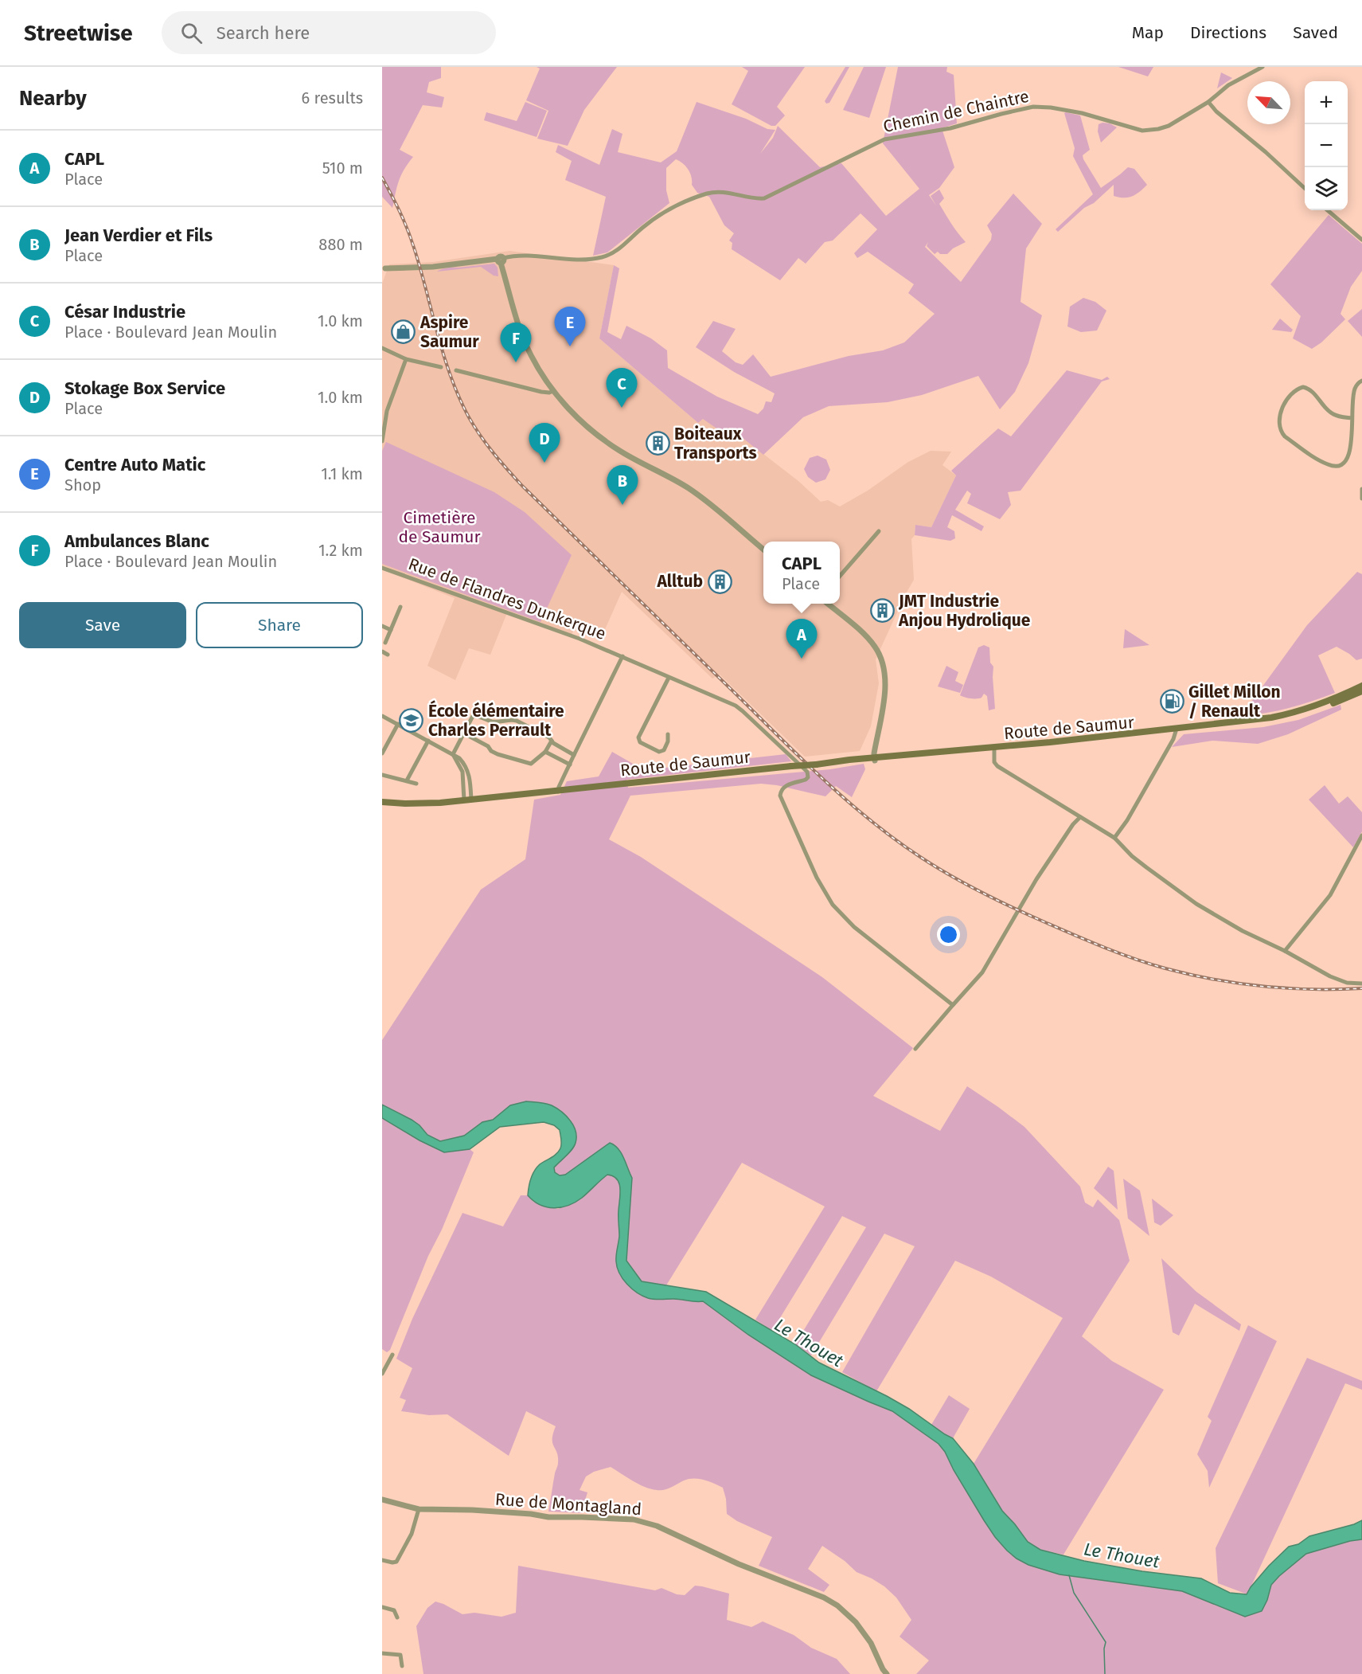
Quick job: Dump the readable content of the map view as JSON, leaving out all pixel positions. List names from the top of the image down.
{
  "streets": {
    "main road": ["Route de Saumur"],
    "street": ["Chemin de Chaintre", "Rue de Flandres Dunkerque", "Rue de Montagland"]
  },
  "water": ["Le Thouet"],
  "parks": ["Cimetière de Saumur"],
  "places": {
    "shop": ["Aspire Saumur"],
    "building": ["Boiteaux Transports", "Alltub", "JMT Industrie Anjou Hydrolique"],
    "fuel station": ["Gillet Millon / Renault"],
    "school or university": ["École élémentaire Charles Perrault"]
  },
  "north": "top left",
  "page": {
    "header": "Streetwise",
    "search": "Search here",
    "nav": ["Map", "Directions", "Saved"],
    "heading": ["Nearby", "6 results"],
    "map_buttons": ["+", "−"],
    "list": [
      {
        "mark": "A",
        "name": "CAPL",
        "note": "Place",
        "value": "510 m"
      },
      {
        "mark": "B",
        "name": "Jean Verdier et Fils",
        "note": "Place",
        "value": "880 m"
      },
      {
        "mark": "C",
        "name": "César Industrie",
        "note": "Place · Boulevard Jean Moulin",
        "value": "1.0 km"
      },
      {
        "mark": "D",
        "name": "Stokage Box Service",
        "note": "Place",
        "value": "1.0 km"
      },
      {
        "mark": "E",
        "name": "Centre Auto Matic",
        "note": "Shop",
        "value": "1.1 km"
      },
      {
        "mark": "F",
        "name": "Ambulances Blanc",
        "note": "Place · Boulevard Jean Moulin",
        "value": "1.2 km"
      }
    ],
    "pins": [
      "E",
      "F",
      "C",
      "D",
      "B",
      "A"
    ],
    "popup": ["CAPL", "Place"],
    "buttons": ["Save", "Share"]
  }
}
